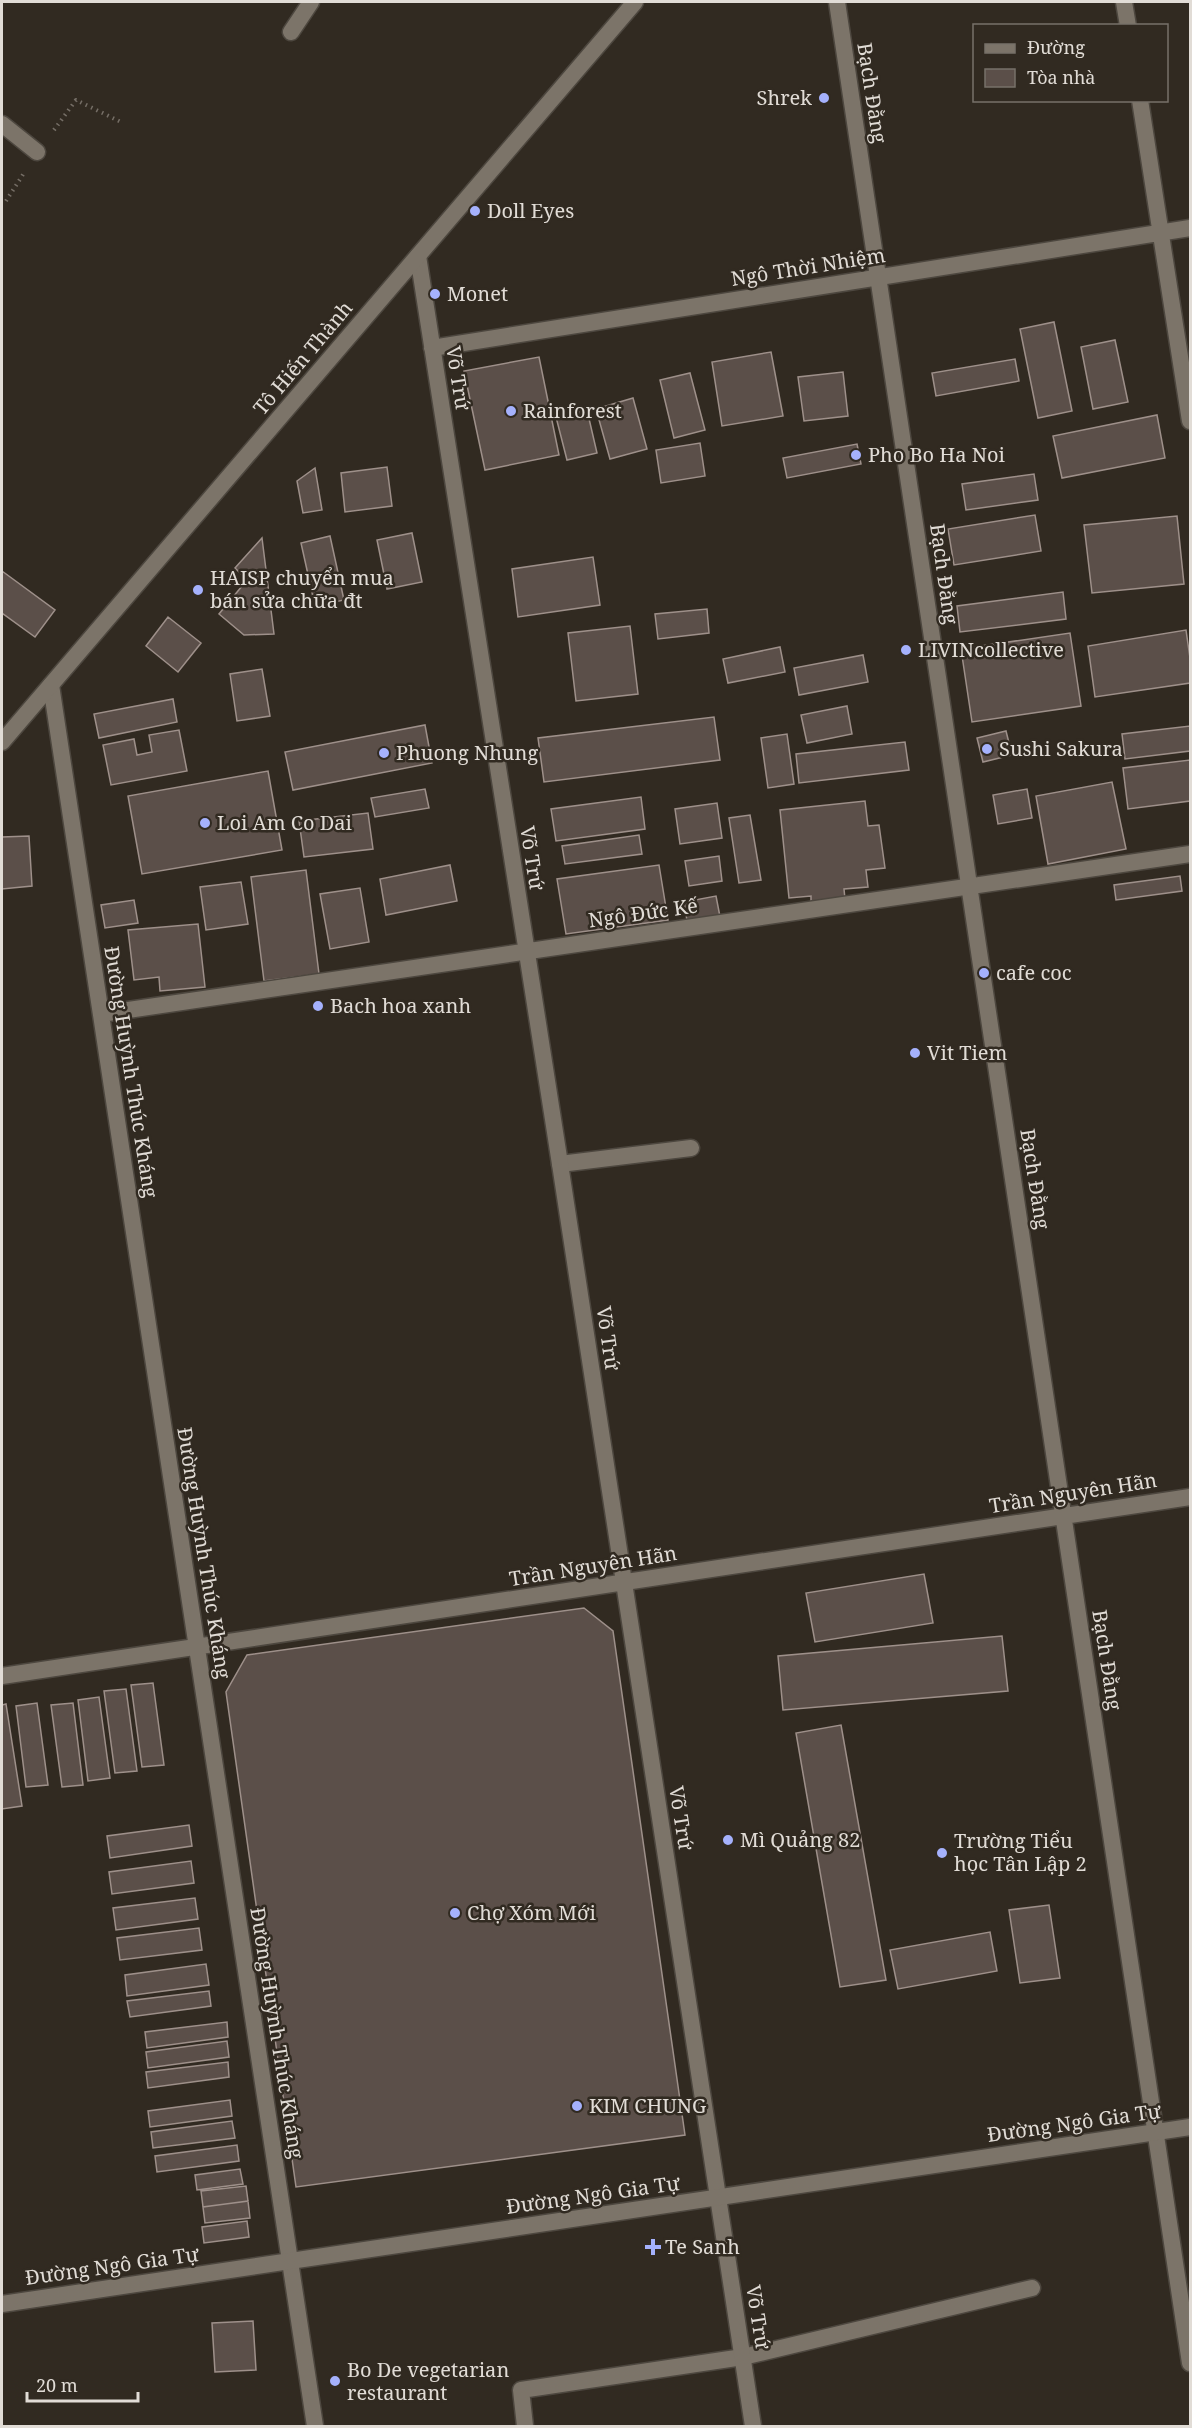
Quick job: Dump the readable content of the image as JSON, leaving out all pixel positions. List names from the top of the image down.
{
  "streets": {
    "street": [
      "Bạch Đằng",
      "Ngô Thời Nhiệm",
      "Tô Hiến Thành",
      "Võ Trứ",
      "Ngô Đức Kế",
      "Đường Huỳnh Thúc Kháng",
      "Trần Nguyên Hãn",
      "Đường Ngô Gia Tự"
    ]
  },
  "crossings": [
    ["Bạch Đằng", "Ngô Thời Nhiệm"],
    ["Bạch Đằng", "Ngô Đức Kế"],
    ["Bạch Đằng", "Trần Nguyên Hãn"],
    ["Bạch Đằng", "Đường Ngô Gia Tự"],
    ["Ngô Thời Nhiệm", "Võ Trứ"],
    ["Tô Hiến Thành", "Võ Trứ"],
    ["Tô Hiến Thành", "Đường Huỳnh Thúc Kháng"],
    ["Võ Trứ", "Ngô Đức Kế"],
    ["Võ Trứ", "Trần Nguyên Hãn"],
    ["Võ Trứ", "Đường Ngô Gia Tự"],
    ["Ngô Đức Kế", "Đường Huỳnh Thúc Kháng"],
    ["Đường Huỳnh Thúc Kháng", "Trần Nguyên Hãn"],
    ["Đường Huỳnh Thúc Kháng", "Đường Ngô Gia Tự"]
  ],
  "places": {
    "other": [
      "Shrek",
      "Doll Eyes",
      "Monet",
      "Rainforest",
      "Pho Bo Ha Noi",
      "HAISP chuyển mua bán sửa chữa đt",
      "LIVINcollective",
      "Sushi Sakura",
      "Phuong Nhung",
      "Loi Am Co Dai",
      "cafe coc",
      "Bach hoa xanh",
      "Vit Tiem",
      "Mì Quảng 82",
      "Trường Tiểu học Tân Lập 2",
      "Chợ Xóm Mới",
      "KIM CHUNG",
      "Bo De vegetarian restaurant"
    ],
    "health": ["Te Sanh"]
  },
  "legend": ["Đường", "Tòa nhà"],
  "scale_bar": "20 m"
}
